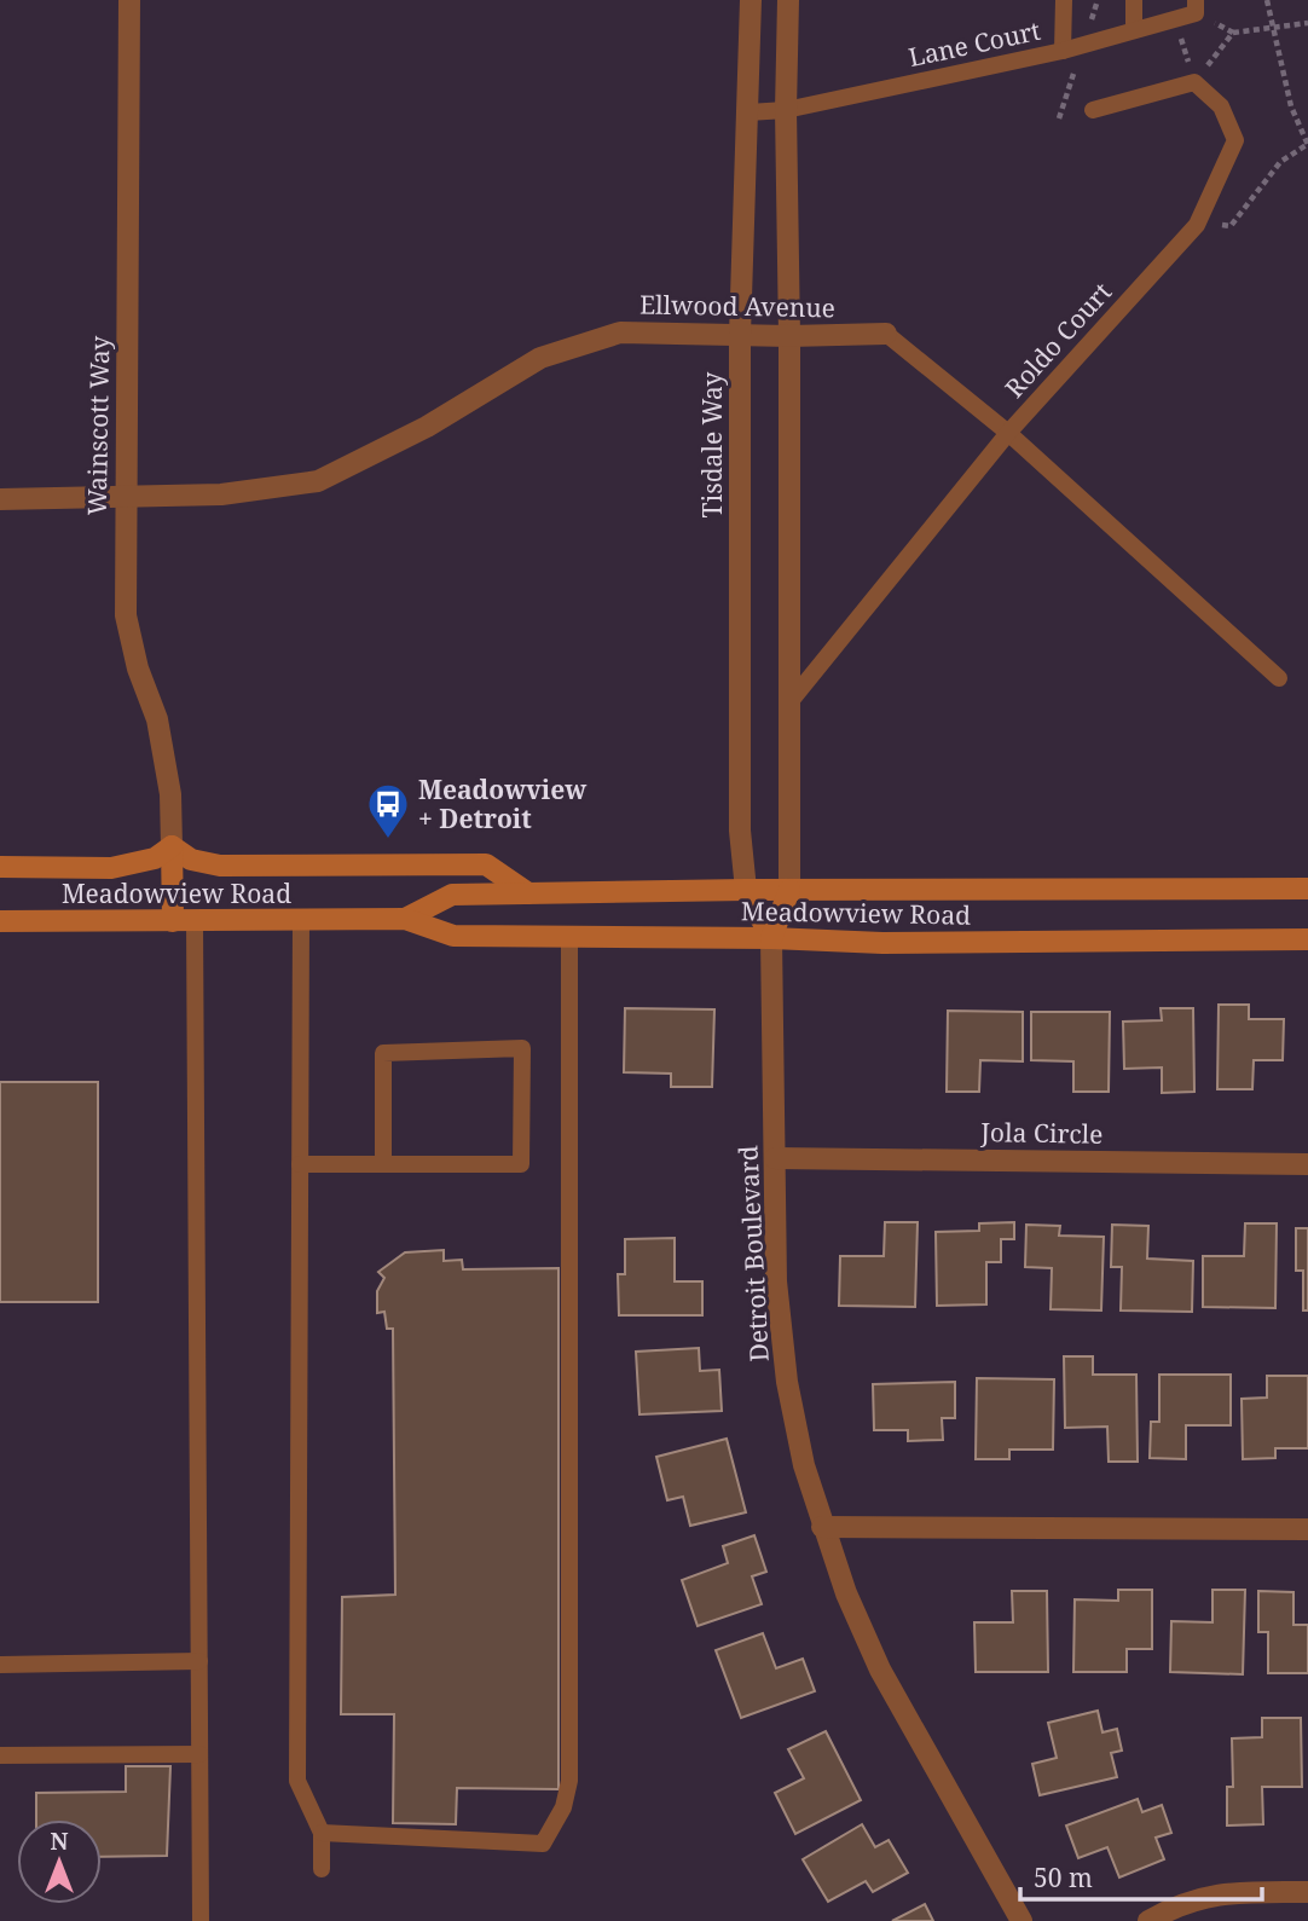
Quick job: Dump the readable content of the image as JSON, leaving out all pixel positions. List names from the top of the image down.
{
  "streets": {
    "main road": ["Meadowview Road"],
    "street": [
      "Ellwood Avenue",
      "Wainscott Way",
      "Tisdale Way",
      "Jola Circle",
      "Detroit Boulevard"
    ],
    "lane": ["Lane Court", "Roldo Court"]
  },
  "crossings": [
    ["Lane Court", "Tisdale Way"],
    ["Ellwood Avenue", "Roldo Court"],
    ["Ellwood Avenue", "Wainscott Way"],
    ["Ellwood Avenue", "Tisdale Way"],
    ["Tisdale Way", "Meadowview Road"],
    ["Meadowview Road", "Detroit Boulevard"],
    ["Jola Circle", "Detroit Boulevard"]
  ],
  "places": {
    "bus stop": ["Meadowview + Detroit"]
  },
  "scale_bar": "50 m",
  "north": "top"
}
